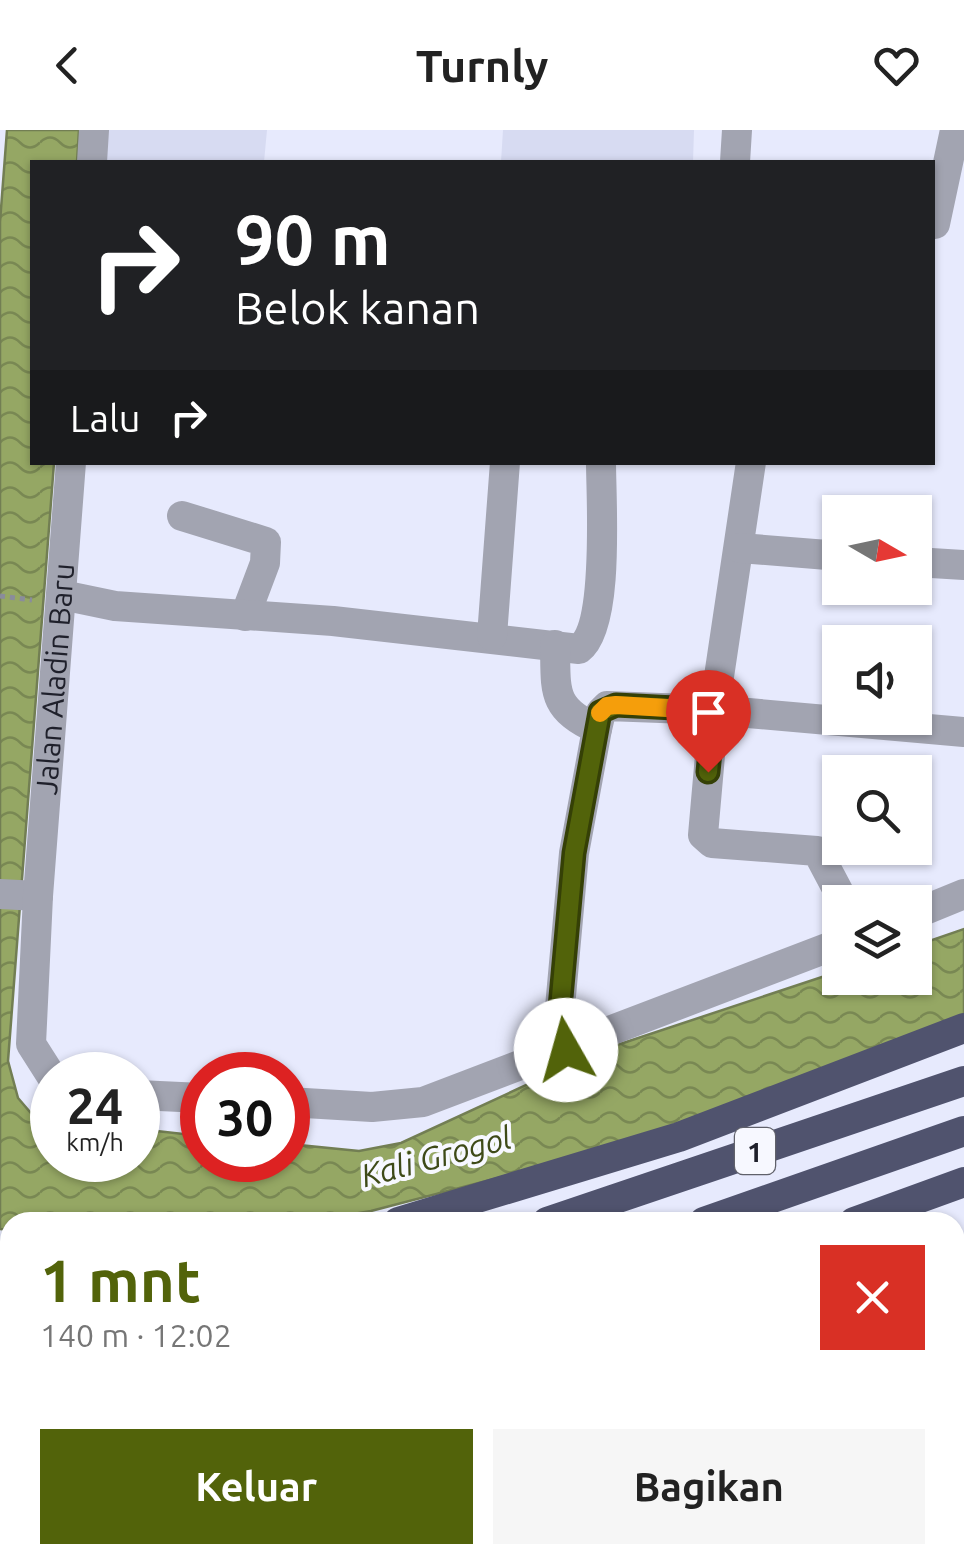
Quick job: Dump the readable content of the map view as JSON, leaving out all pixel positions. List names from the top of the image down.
{
  "streets": {
    "highway": ["1"],
    "street": ["Jalan Aladin Baru"]
  },
  "water": ["Kali Grogol"],
  "north": "right",
  "page": {
    "header": "Turnly",
    "turn": ["90 m", "Belok kanan"],
    "then": "Lalu",
    "speed": "24 km/h",
    "limit": "30",
    "heading": ["1 mnt", "140 m · 12:02"],
    "buttons": ["Keluar", "Bagikan"]
  }
}
